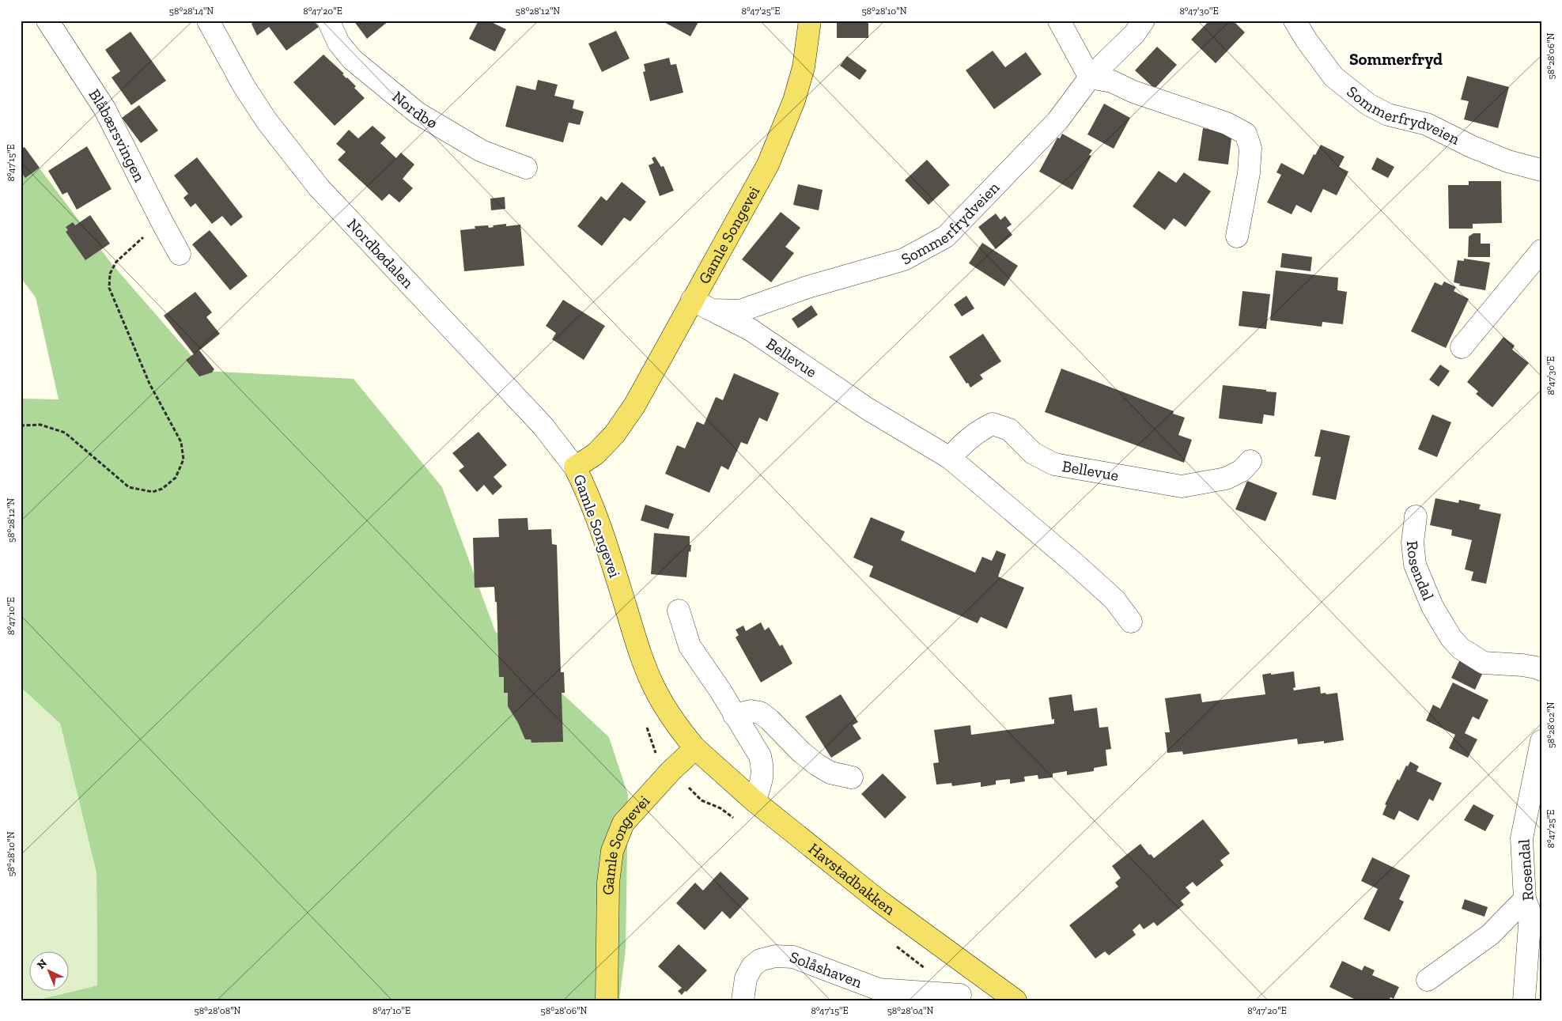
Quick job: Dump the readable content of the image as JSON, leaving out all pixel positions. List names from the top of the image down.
{
  "streets": {
    "main road": ["Gamle Songevei", "Havstadbakken"],
    "street": [
      "Nordbø",
      "Sommerfrydveien",
      "Blåbærsvingen",
      "Nordbødalen",
      "Bellevue",
      "Rosendal",
      "Solåshaven"
    ]
  },
  "crossings": [
    ["Sommerfrydveien", "Gamle Songevei"],
    ["Sommerfrydveien", "Bellevue"],
    ["Gamle Songevei", "Nordbødalen"],
    ["Gamle Songevei", "Havstadbakken"]
  ],
  "districts": ["Sommerfryd"],
  "north": "top left",
  "coordinates": [
    "58°28'14\"N",
    "8°47'20\"E",
    "58°28'12\"N",
    "8°47'25\"E",
    "58°28'10\"N",
    "8°47'30\"E",
    "58°28'06\"N",
    "8°47'15\"E",
    "8°47'10\"E",
    "58°28'02\"N",
    "58°28'08\"N",
    "58°28'04\"N"
  ]
}
